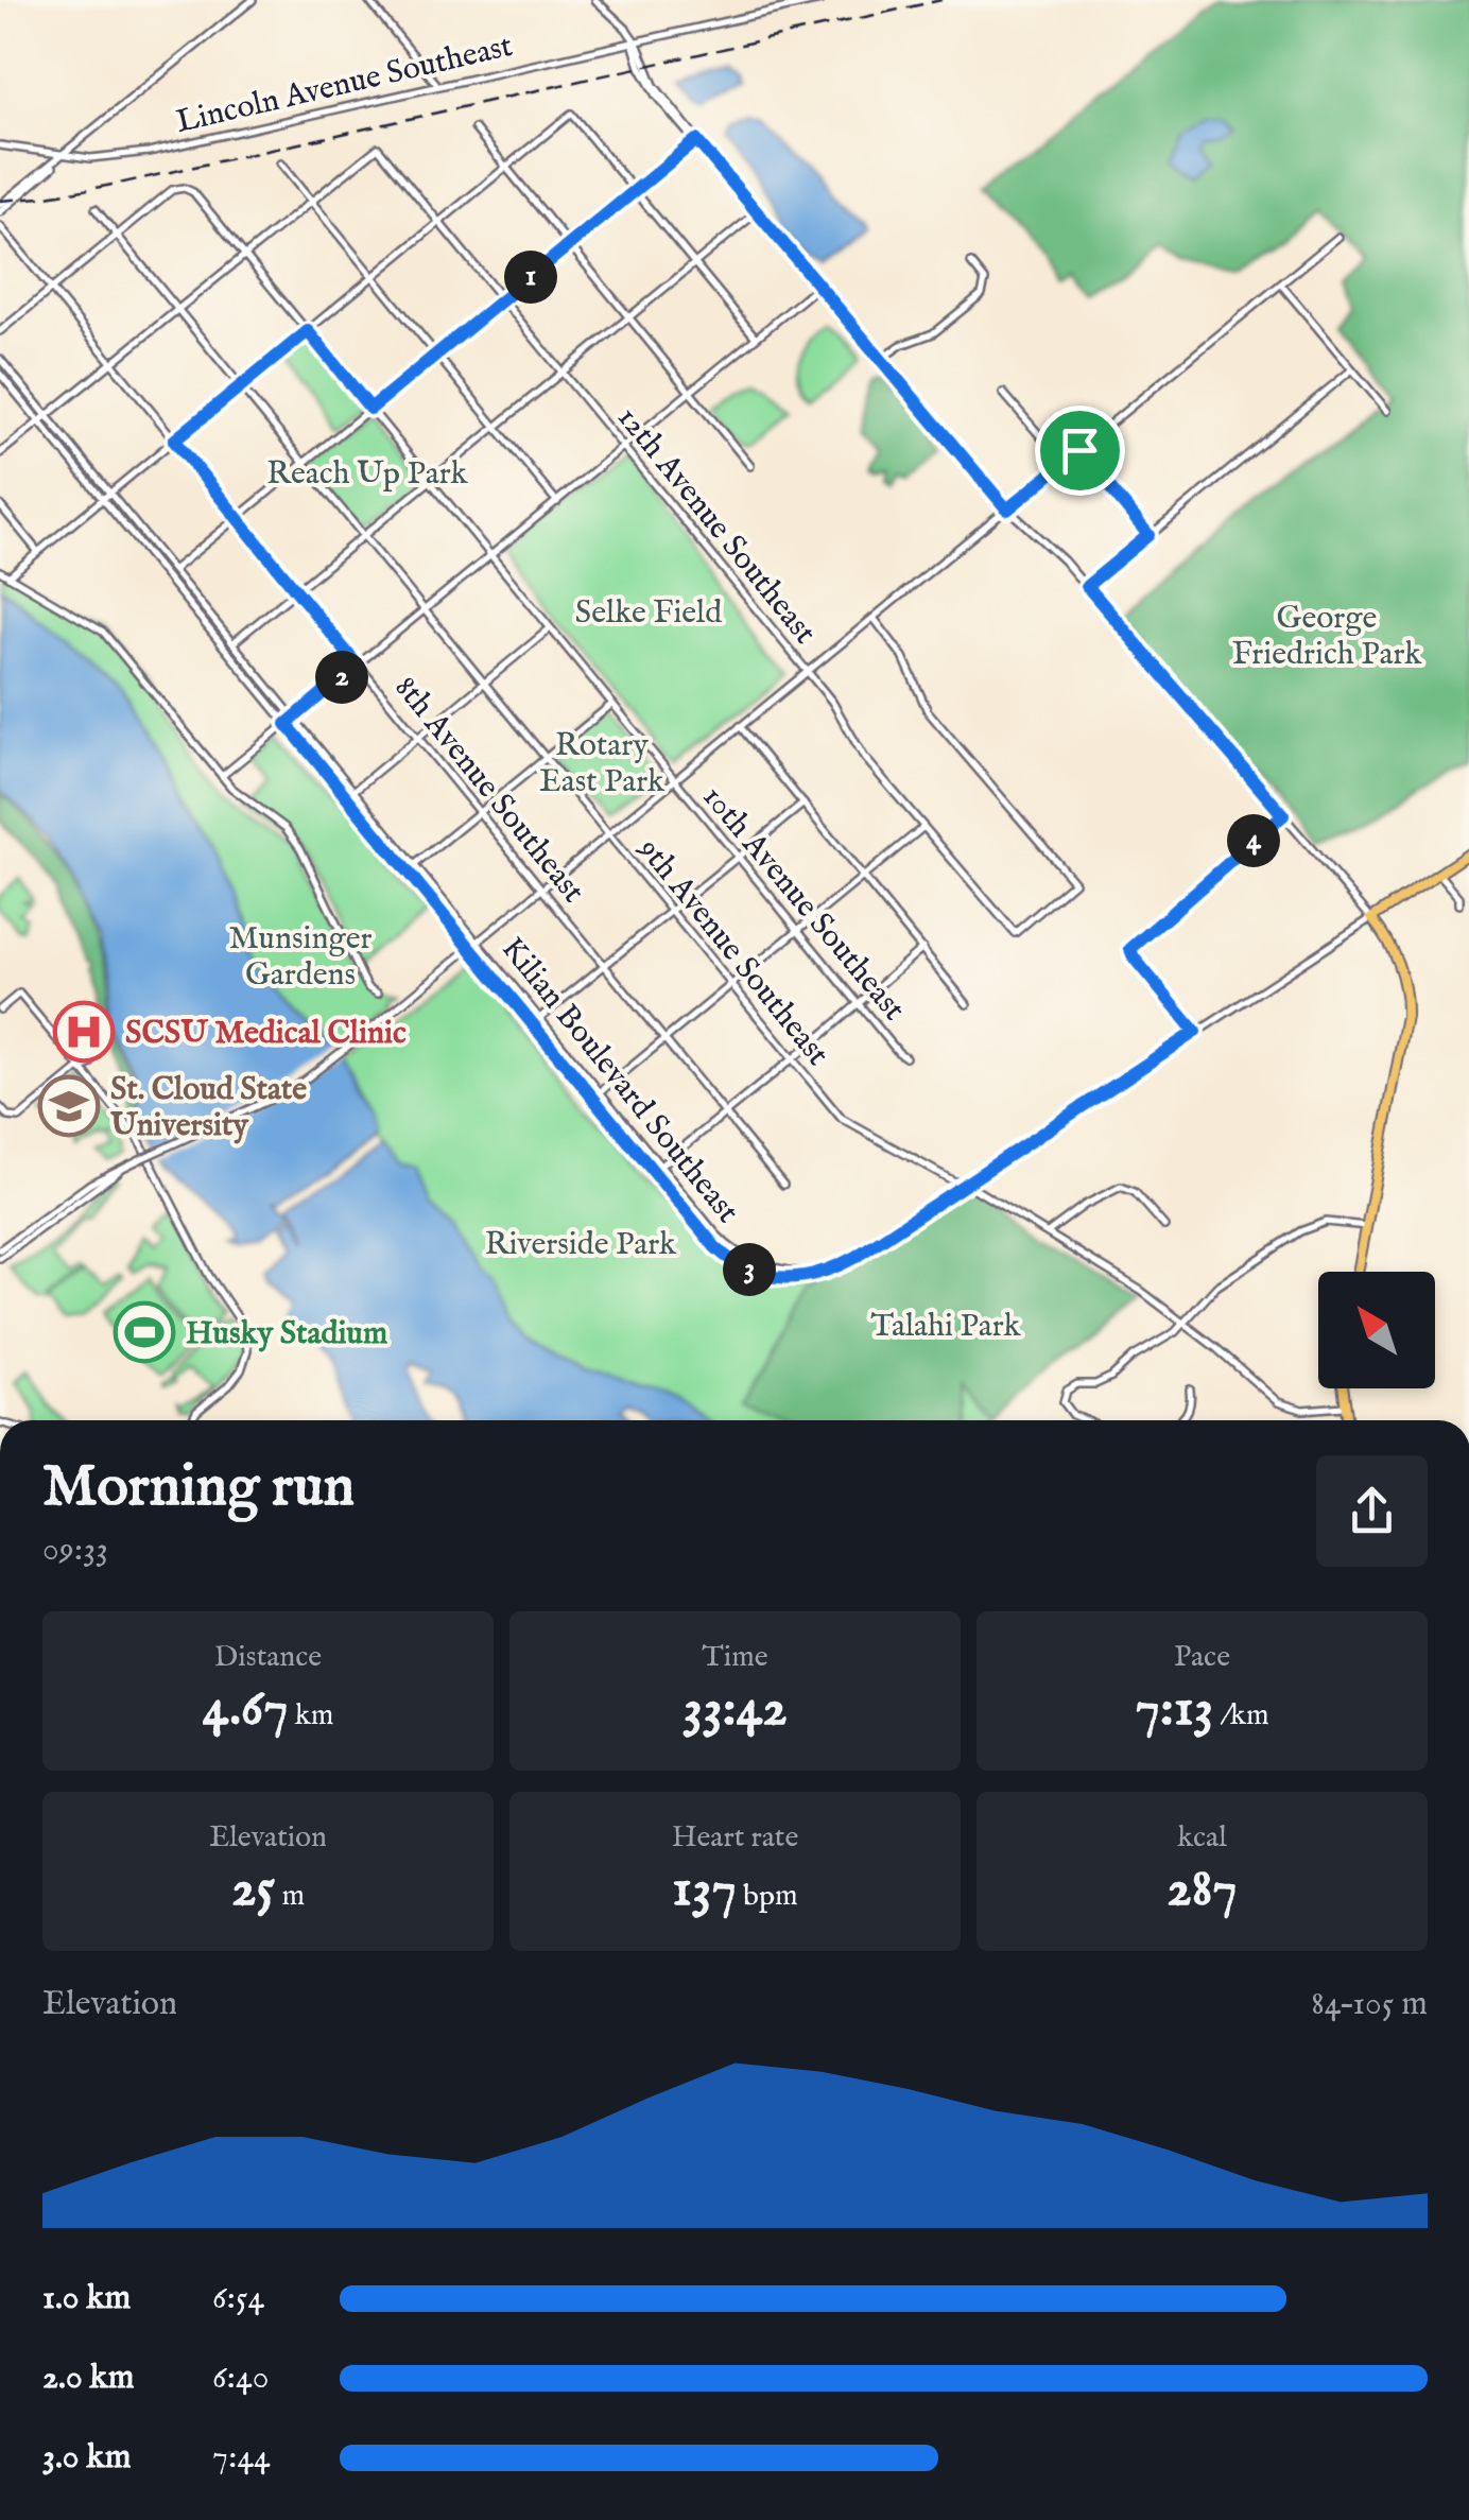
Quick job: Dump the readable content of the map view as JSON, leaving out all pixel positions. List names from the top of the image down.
{
  "streets": {
    "street": [
      "Lincoln Avenue Southeast",
      "12th Avenue Southeast",
      "8th Avenue Southeast",
      "10th Avenue Southeast",
      "9th Avenue Southeast",
      "Kilian Boulevard Southeast"
    ]
  },
  "crossings": [
    ["10th Avenue Southeast", "9th Avenue Southeast"]
  ],
  "parks": [
    "Reach Up Park",
    "Selke Field",
    "George Friedrich Park",
    "Rotary East Park",
    "Munsinger Gardens",
    "Riverside Park",
    "Talahi Park"
  ],
  "places": {
    "hospital": ["SCSU Medical Clinic"],
    "school or university": ["St. Cloud State University"],
    "sports": ["Husky Stadium"]
  },
  "north": "top left",
  "page": {
    "pins": [
      "1",
      "2",
      "4",
      "3"
    ],
    "heading": ["Morning run", "09:33"],
    "stats": [
      ["Distance", "4.67 km"],
      ["Time", "33:42"],
      ["Pace", "7:13 /km"],
      ["Elevation", "25 m"],
      ["Heart rate", "137 bpm"],
      ["kcal", "287"]
    ],
    "chart": ["Elevation", "84–105 m"],
    "list": [
      {
        "name": "1.0 km",
        "note": "6:54"
      },
      {
        "name": "2.0 km",
        "note": "6:40"
      },
      {
        "name": "3.0 km",
        "note": "7:44"
      }
    ]
  }
}
